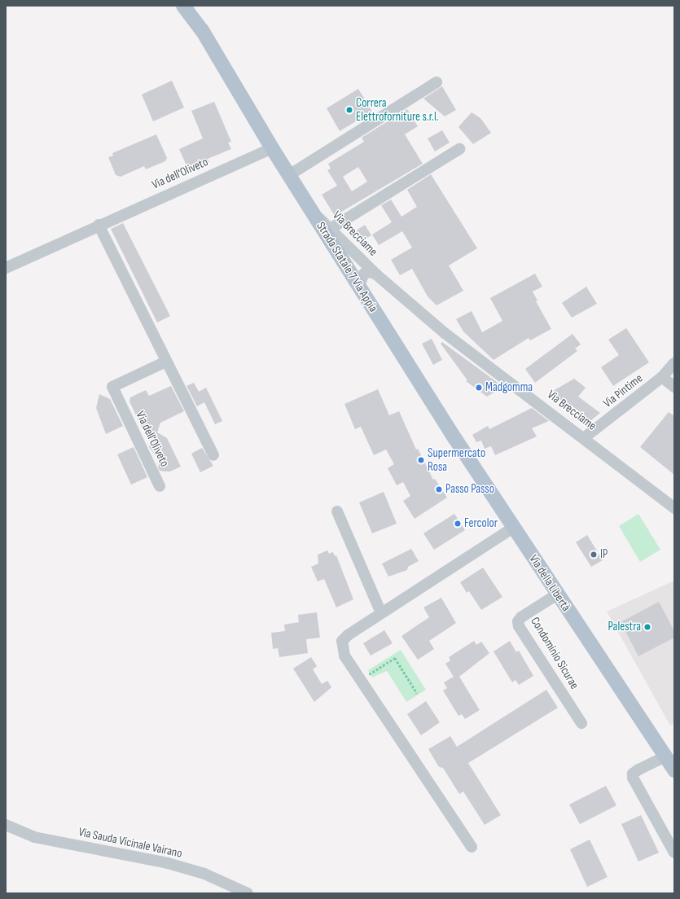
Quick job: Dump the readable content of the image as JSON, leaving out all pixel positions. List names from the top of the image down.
{
  "streets": {
    "main road": ["Strada Statale 7 Via Appia", "Via della Libertà"],
    "street": [
      "Via dell'Oliveto",
      "Via Brecciame",
      "Via Pintime",
      "Condominio Sicurae",
      "Via Sauda Vicinale Vairano"
    ]
  },
  "crossings": [
    ["Via dell'Oliveto", "Strada Statale 7 Via Appia"],
    ["Via Brecciame", "Strada Statale 7 Via Appia"],
    ["Via Brecciame", "Via Pintime"],
    ["Strada Statale 7 Via Appia", "Via della Libertà"],
    ["Via della Libertà", "Condominio Sicurae"]
  ],
  "places": [
    "Correra Elettroforniture s.r.l.",
    "Madgomma",
    "Supermercato Rosa",
    "Passo Passo",
    "Fercolor",
    "IP",
    "Palestra"
  ]
}
